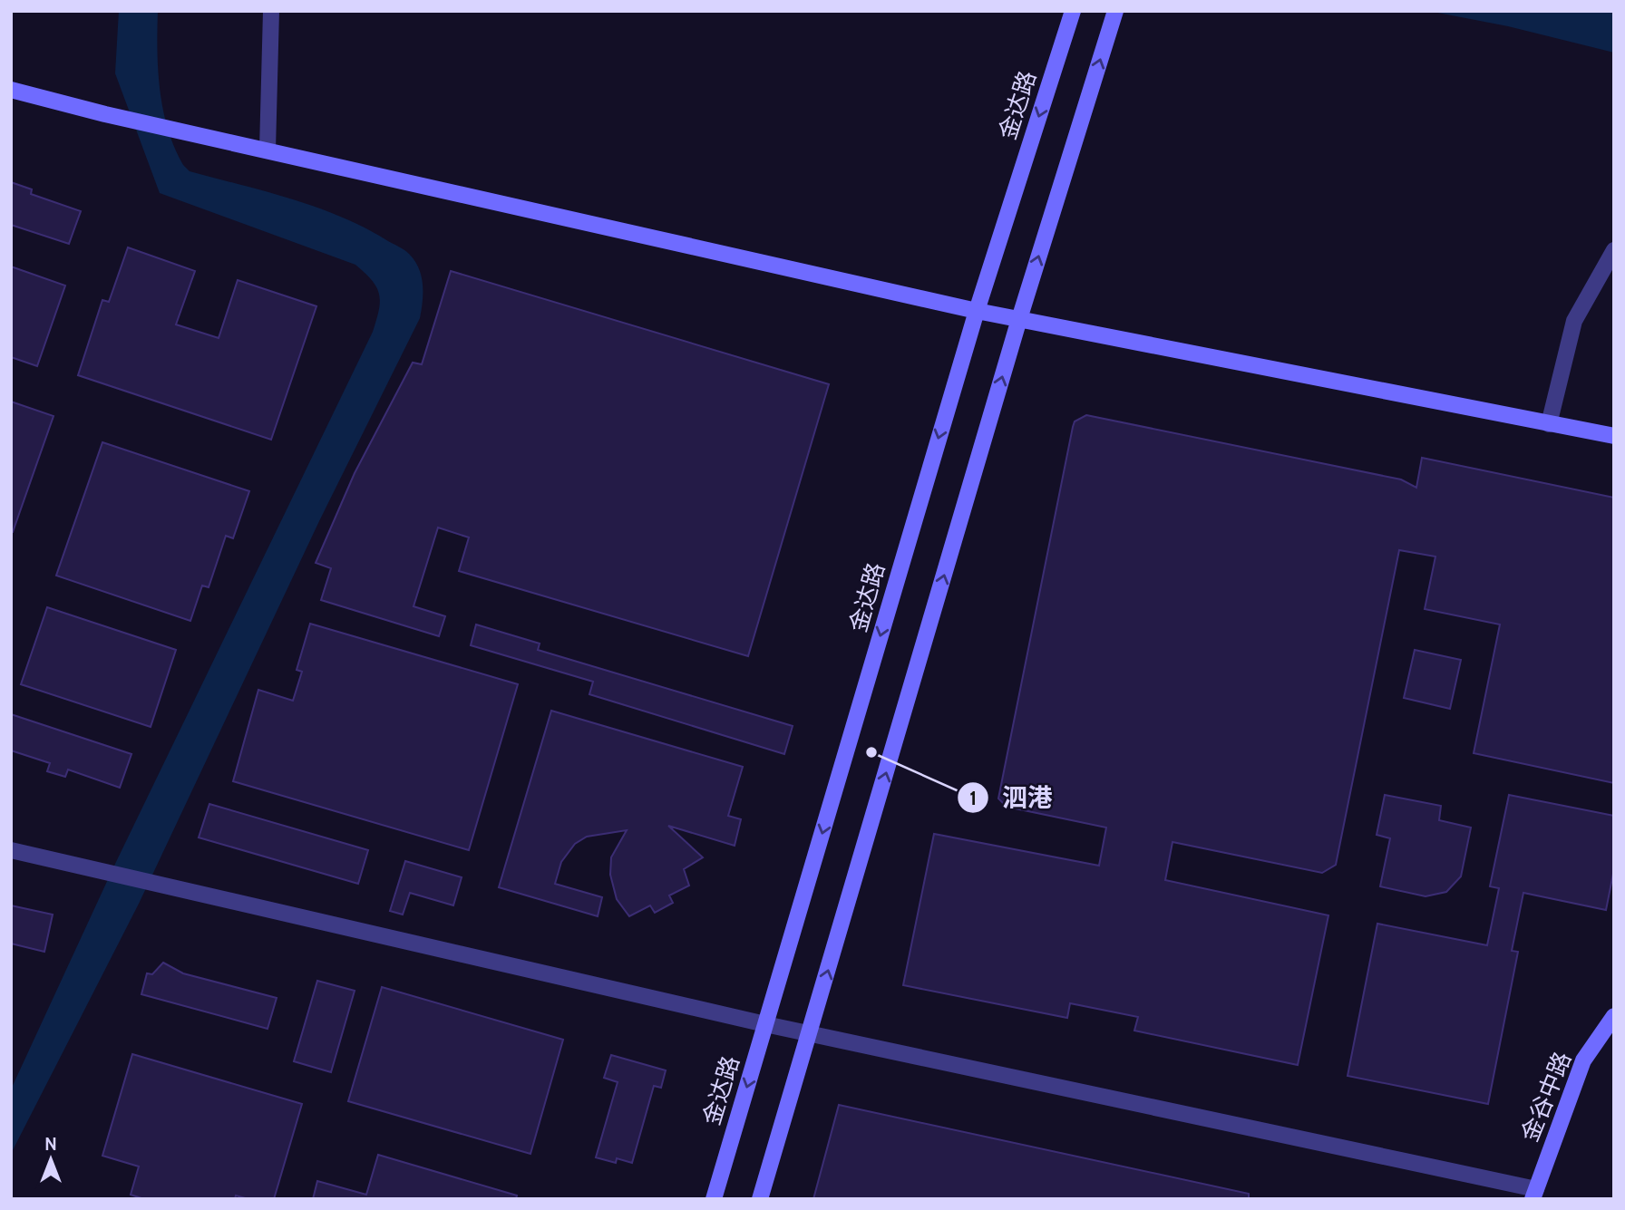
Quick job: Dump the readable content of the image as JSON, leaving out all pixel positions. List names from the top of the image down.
{
  "streets": {
    "street": ["金达路", "金谷中路"]
  },
  "places": ["泗港"],
  "north": "top"
}
